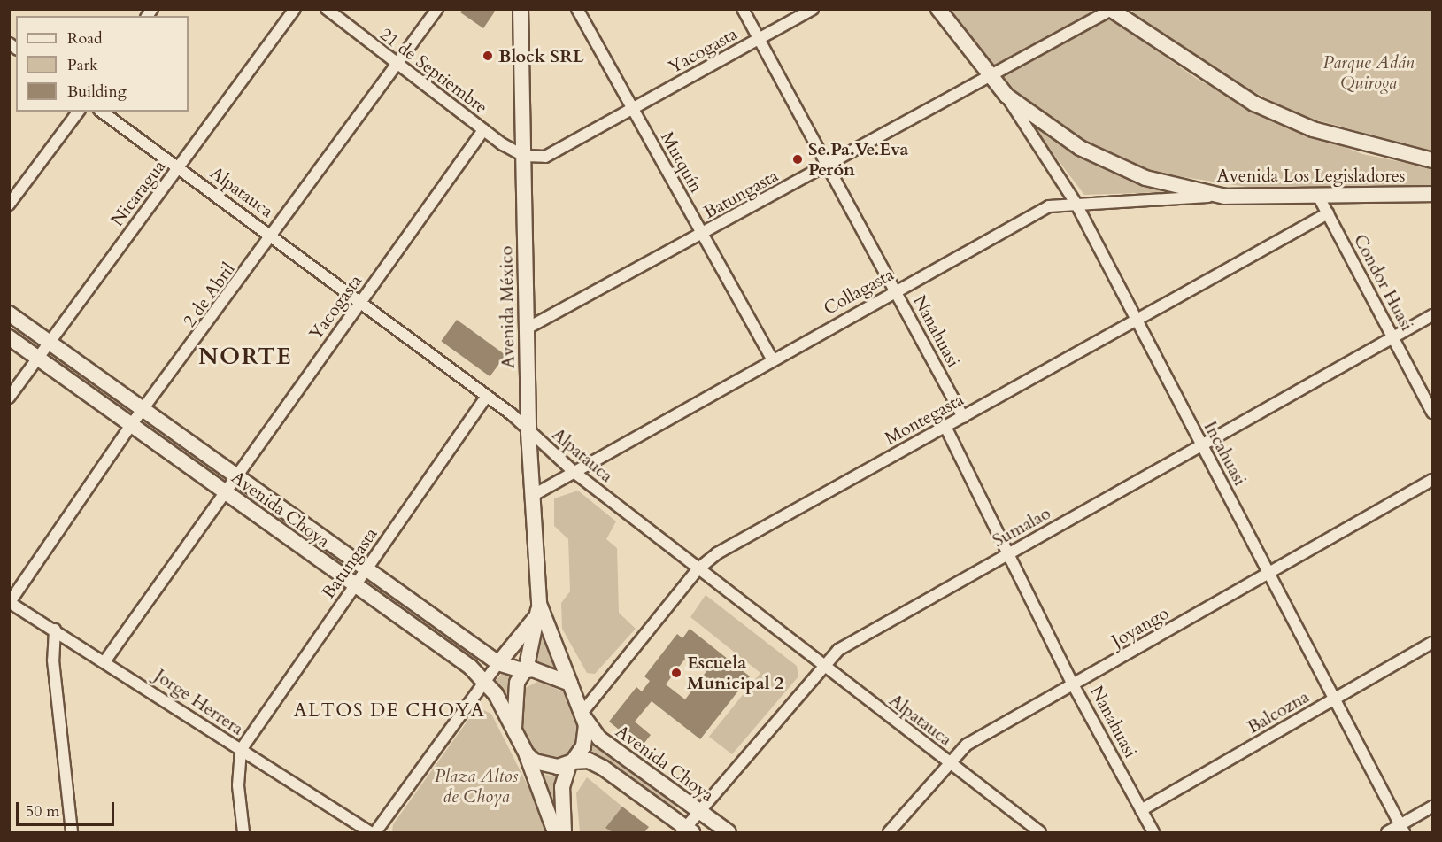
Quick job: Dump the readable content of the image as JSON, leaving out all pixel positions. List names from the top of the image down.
{
  "streets": {
    "main road": ["Avenida Los Legisladores", "Avenida México", "Avenida Choya"],
    "street": [
      "Yacogasta",
      "21 de Septiembre",
      "Mutquín",
      "Alpatauca",
      "Nicaragua",
      "Batungasta",
      "Condor Huasi",
      "Collagasta",
      "2 de Abril",
      "Nanahuasi",
      "Montegasta",
      "Incahuasi",
      "Sumalao",
      "Joyango",
      "Jorge Herrera",
      "Balcozna"
    ]
  },
  "crossings": [
    ["Yacogasta", "21 de Septiembre"],
    ["Yacogasta", "Mutquín"],
    ["Yacogasta", "Alpatauca"],
    ["Yacogasta", "Avenida México"],
    ["Yacogasta", "Nanahuasi"],
    ["Yacogasta", "Avenida Choya"],
    ["Yacogasta", "Jorge Herrera"],
    ["21 de Septiembre", "2 de Abril"],
    ["21 de Septiembre", "Avenida México"],
    ["Mutquín", "Batungasta"],
    ["Mutquín", "Collagasta"],
    ["Avenida Los Legisladores", "Batungasta"],
    ["Avenida Los Legisladores", "Condor Huasi"],
    ["Avenida Los Legisladores", "Collagasta"],
    ["Avenida Los Legisladores", "Incahuasi"],
    ["Alpatauca", "Nicaragua"],
    ["Alpatauca", "Batungasta"],
    ["Alpatauca", "Collagasta"],
    ["Alpatauca", "2 de Abril"],
    ["Alpatauca", "Avenida México"],
    ["Alpatauca", "Montegasta"],
    ["Alpatauca", "Sumalao"],
    ["Alpatauca", "Joyango"],
    ["Nicaragua", "Avenida Choya"],
    ["Batungasta", "Avenida México"],
    ["Batungasta", "Nanahuasi"],
    ["Batungasta", "Avenida Choya"],
    ["Batungasta", "Jorge Herrera"],
    ["Condor Huasi", "Montegasta"],
    ["Condor Huasi", "Sumalao"],
    ["Collagasta", "Avenida México"],
    ["Collagasta", "Nanahuasi"],
    ["Collagasta", "Incahuasi"],
    ["2 de Abril", "Avenida Choya"],
    ["2 de Abril", "Jorge Herrera"],
    ["Avenida México", "Montegasta"],
    ["Avenida México", "Avenida Choya"],
    ["Nanahuasi", "Montegasta"],
    ["Nanahuasi", "Sumalao"],
    ["Nanahuasi", "Joyango"],
    ["Nanahuasi", "Balcozna"],
    ["Montegasta", "Incahuasi"],
    ["Montegasta", "Avenida Choya"],
    ["Incahuasi", "Sumalao"],
    ["Incahuasi", "Joyango"],
    ["Incahuasi", "Balcozna"],
    ["Avenida Choya", "Sumalao"]
  ],
  "districts": ["NORTE", "ALTOS DE CHOYA"],
  "parks": ["Parque Adán Quiroga", "Plaza Altos de Choya"],
  "places": ["Block SRL", "Se.Pa.Ve.Eva Perón", "Escuela Municipal 2"],
  "legend": ["Road", "Park", "Building"],
  "scale_bar": "50 m"
}
